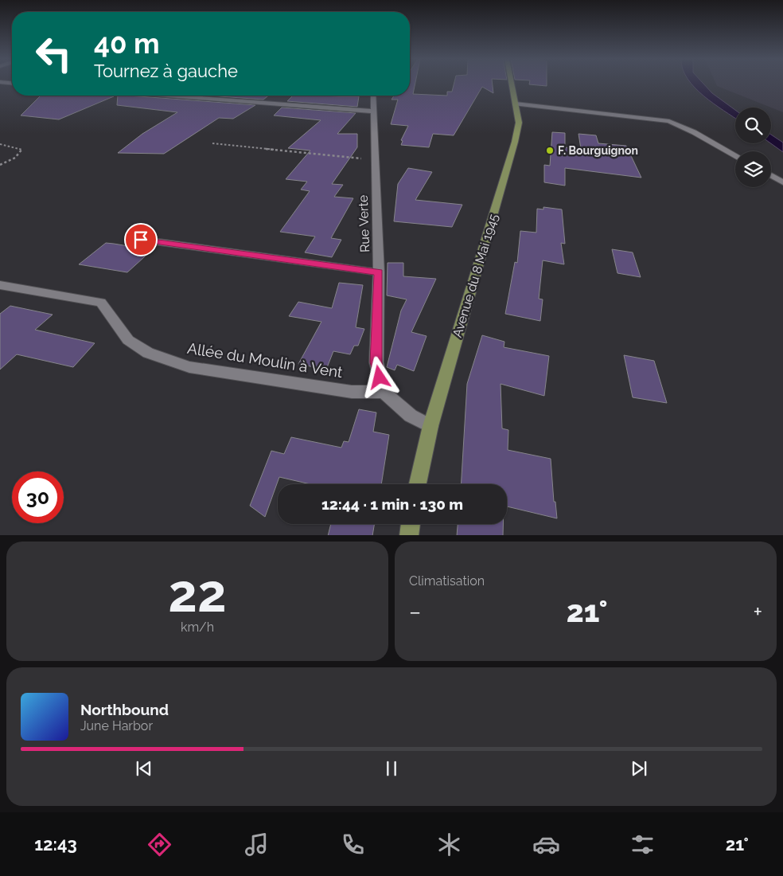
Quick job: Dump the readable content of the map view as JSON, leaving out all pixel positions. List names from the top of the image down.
{
  "streets": {
    "main road": ["Avenue du 8 Mai 1945"],
    "street": ["Rue Verte", "Allée du Moulin à Vent"]
  },
  "crossings": [
    ["Rue Verte", "Allée du Moulin à Vent"]
  ],
  "places": ["F. Bourguignon"],
  "page": {
    "turn": ["40 m", "Tournez à gauche"],
    "limit": "30",
    "trip": "12:44 · 1 min · 130 m",
    "tile": [
      ["22", "km/h"],
      "Climatisation"
    ],
    "heat": ["−", "21°", "+"],
    "song": ["Northbound", "June Harbor"],
    "tabs": ["12:43", "21°"]
  }
}
